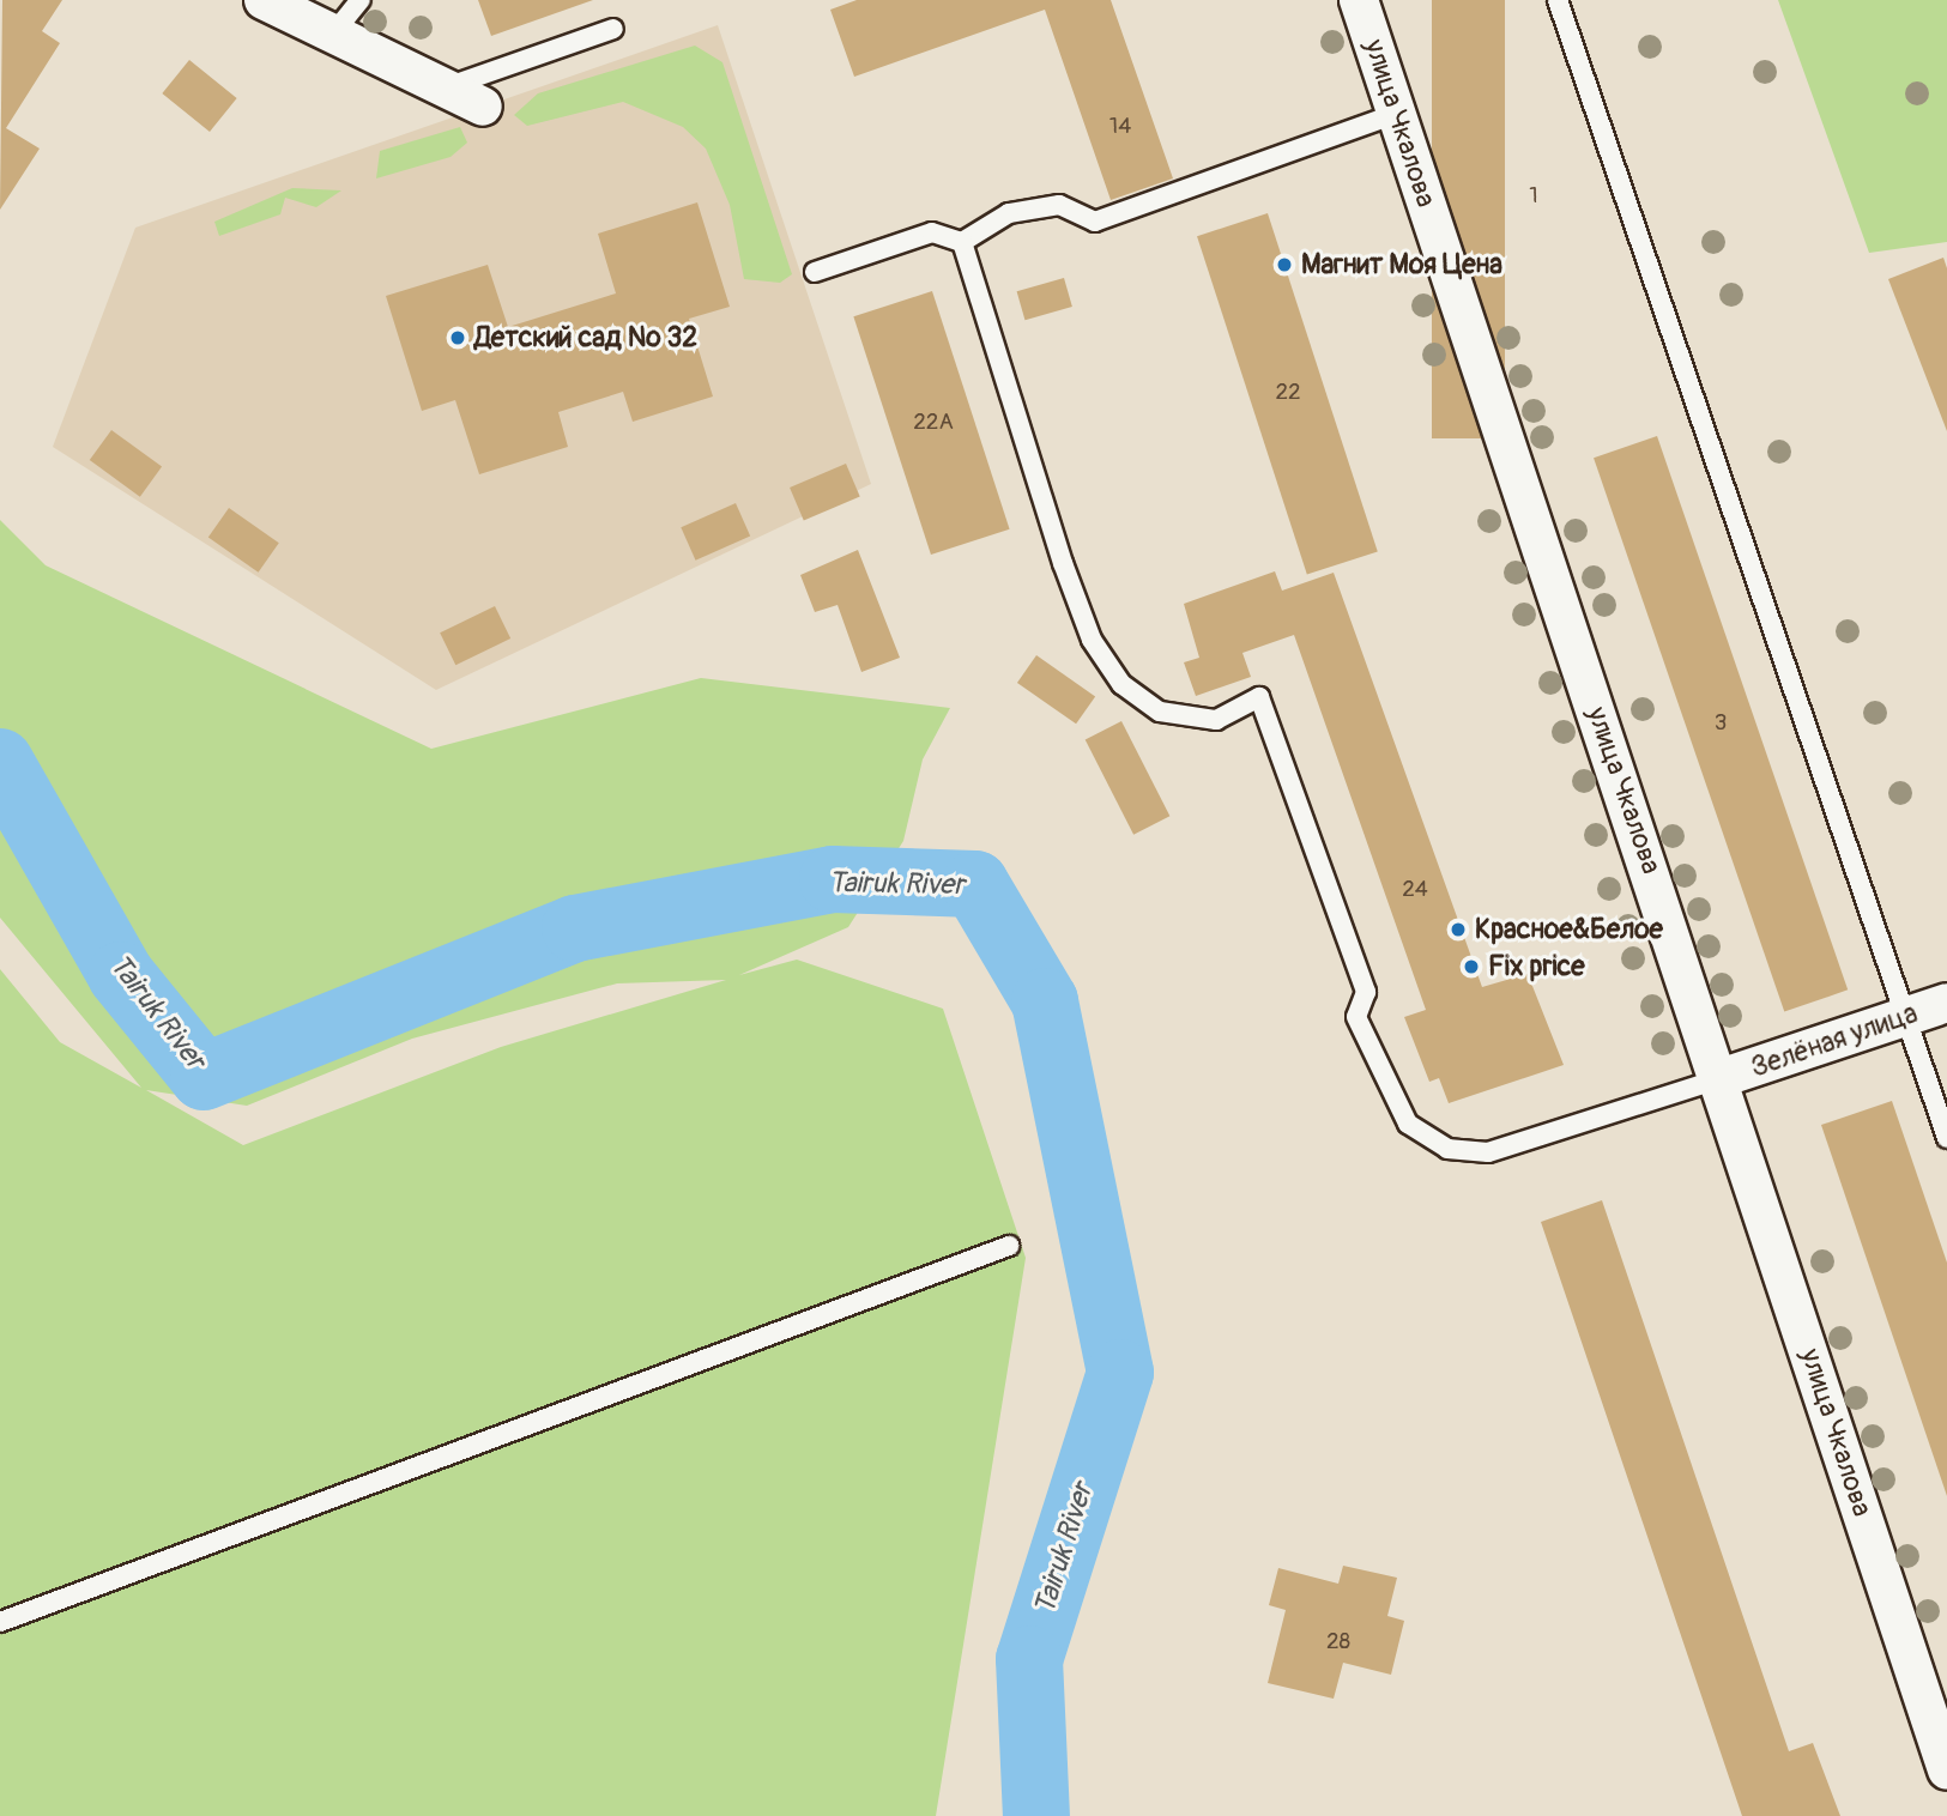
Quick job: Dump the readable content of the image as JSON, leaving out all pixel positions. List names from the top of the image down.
{
  "streets": {
    "street": ["улица Чкалова", "Зелёная улица"]
  },
  "crossings": [
    ["улица Чкалова", "Зелёная улица"]
  ],
  "water": ["Tairuk River"],
  "places": [
    "Магнит Моя Цена",
    "Детский сад № 32",
    "Красное&Белое",
    "Fix price"
  ],
  "house_numbers": [
    "14",
    "1",
    "22",
    "22А",
    "3",
    "24",
    "28"
  ]
}
